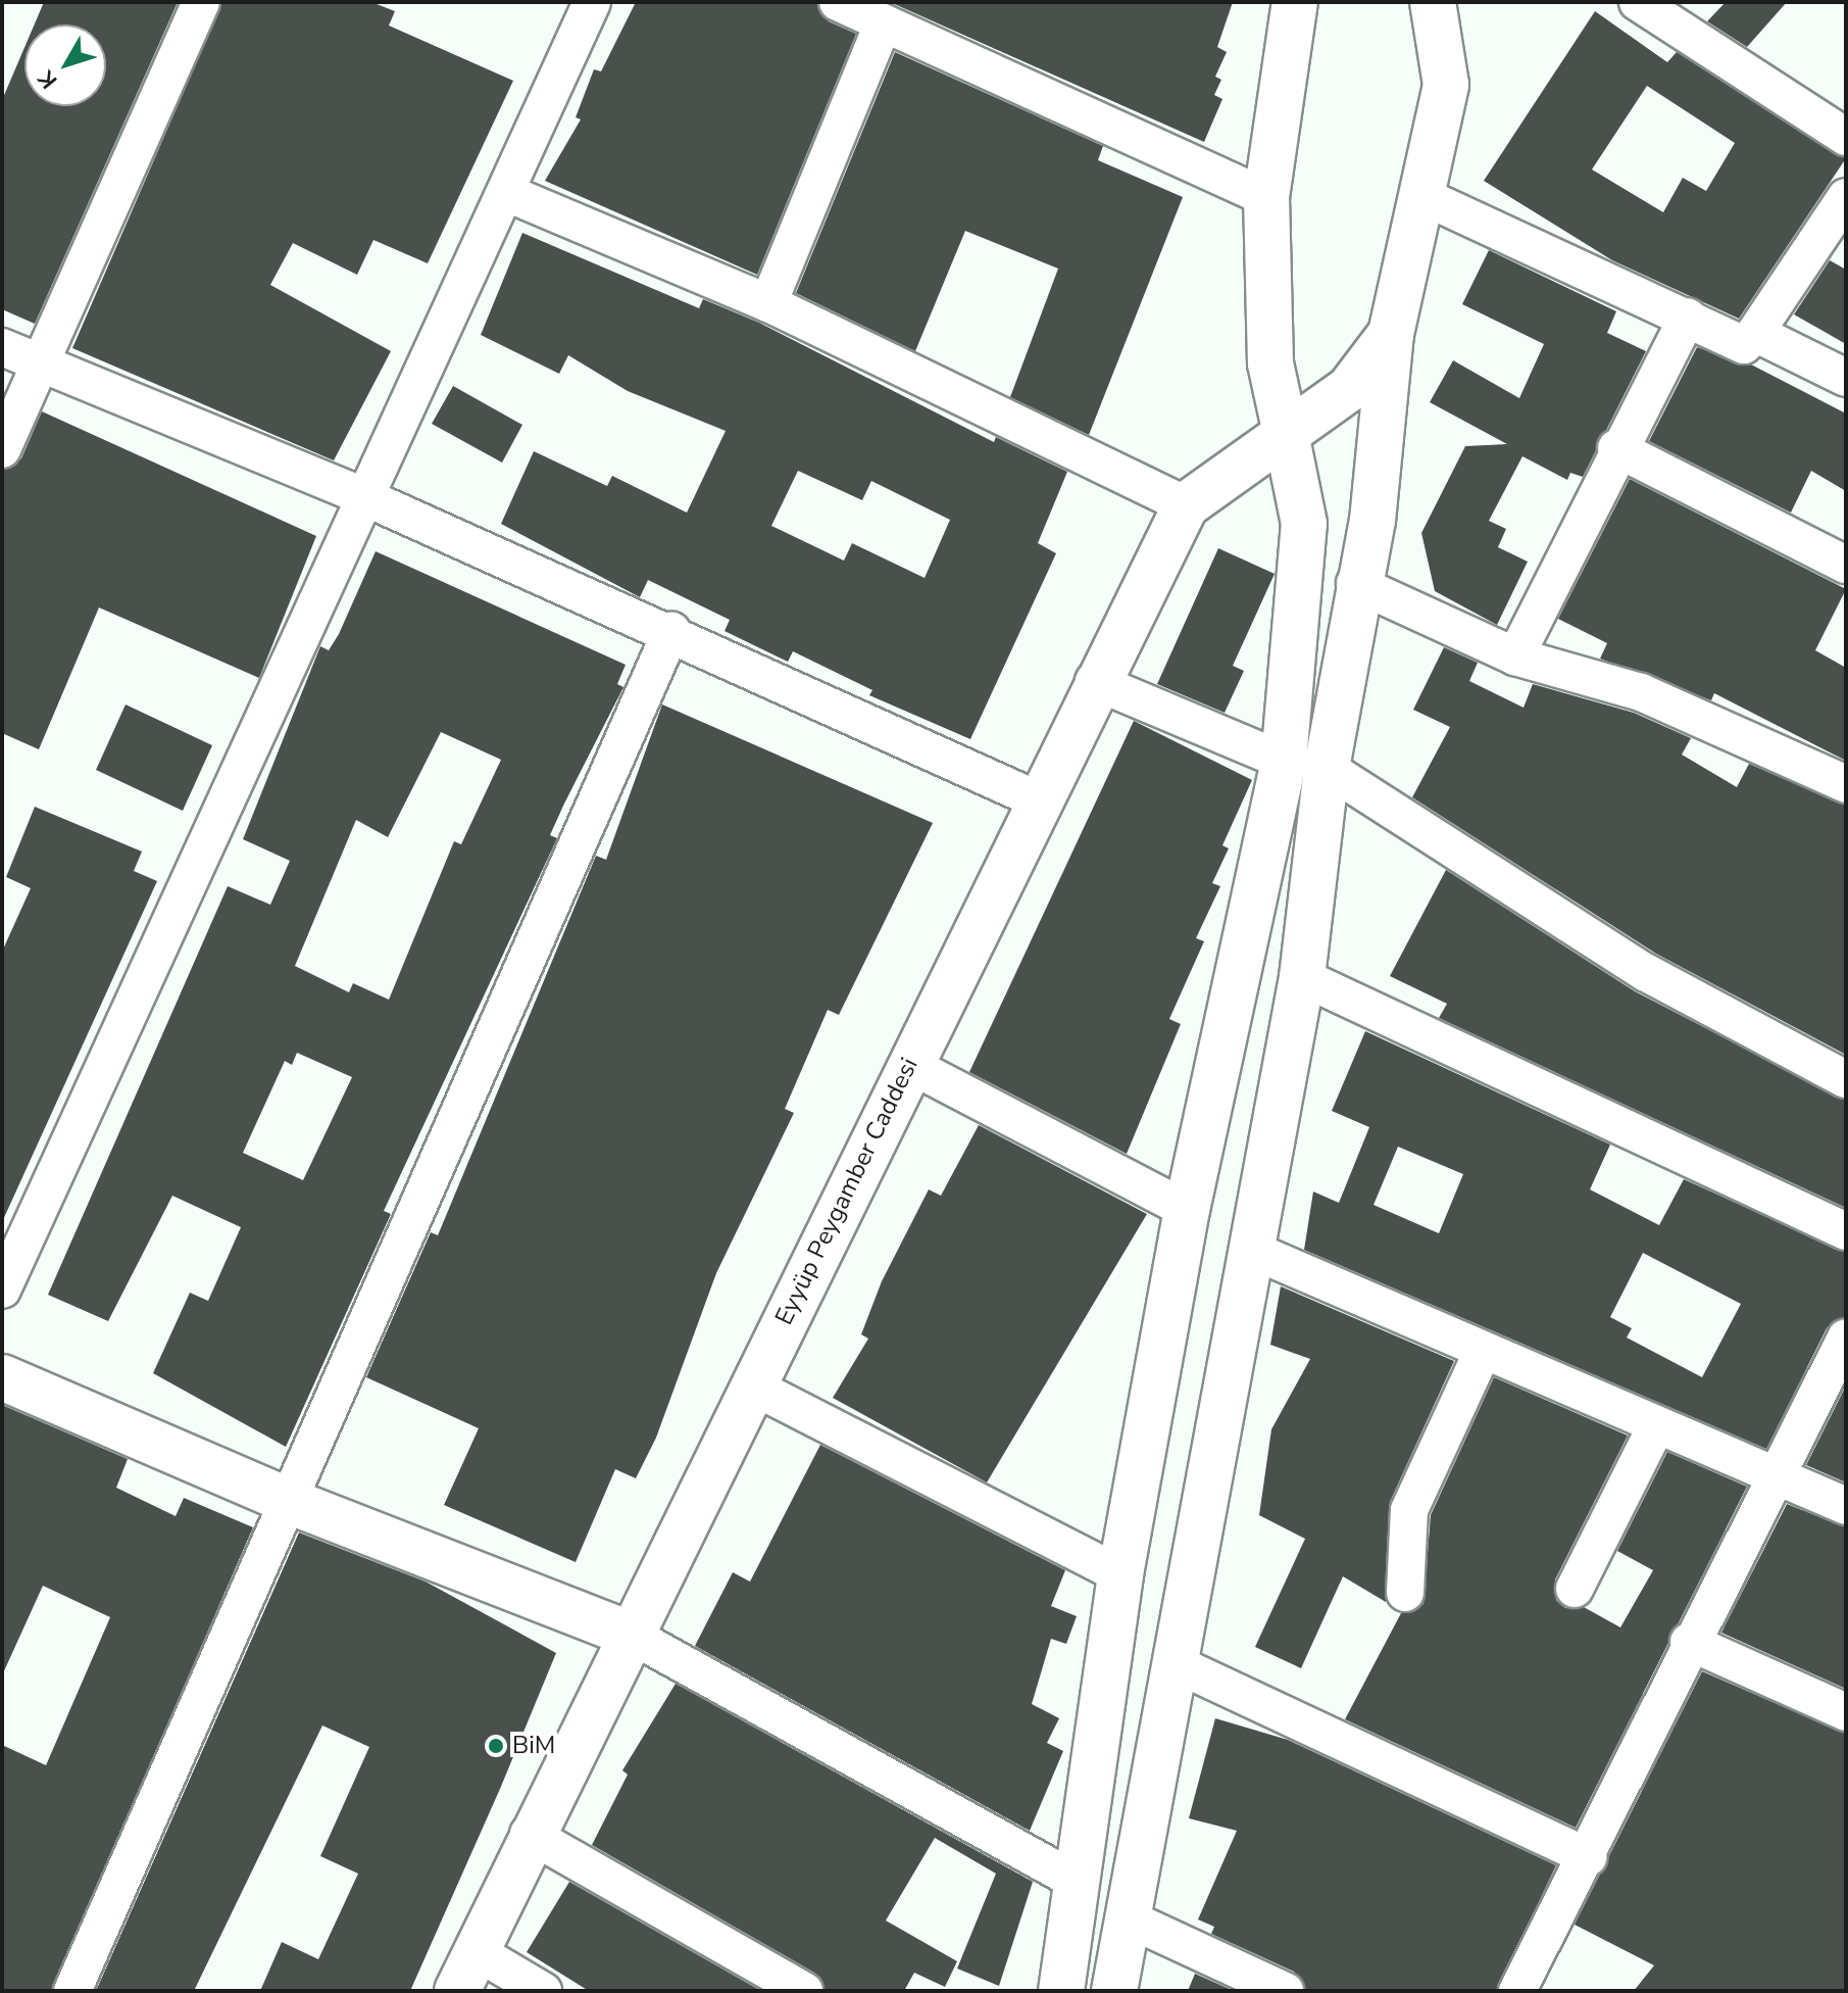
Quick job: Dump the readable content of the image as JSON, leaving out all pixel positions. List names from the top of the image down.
{
  "streets": {
    "street": ["Eyyüp Peygamber Caddesi"]
  },
  "places": ["BiM"],
  "north": "bottom left"
}
